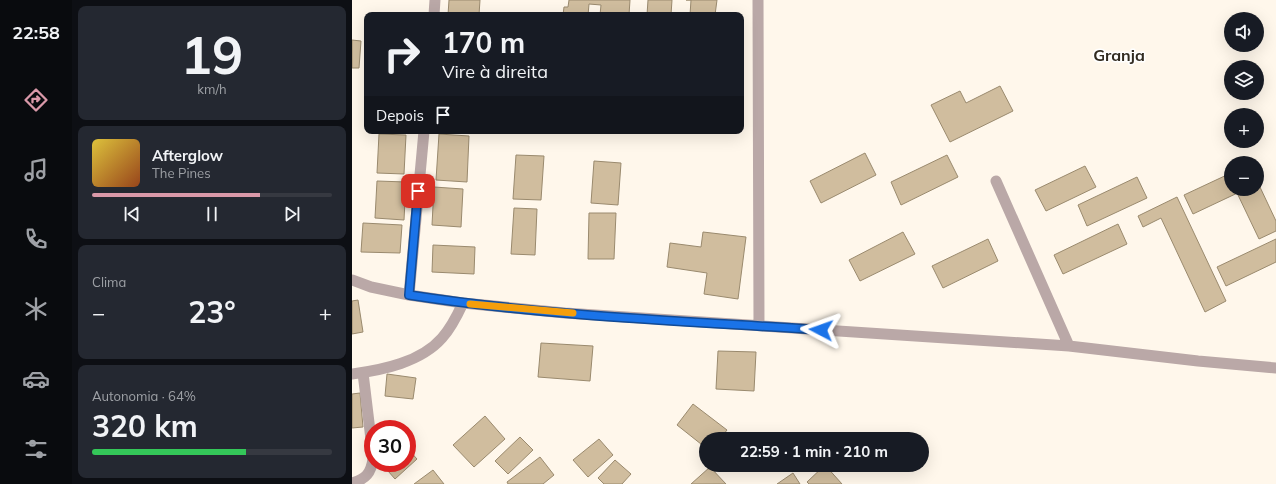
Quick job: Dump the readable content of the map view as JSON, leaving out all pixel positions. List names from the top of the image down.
{
  "districts": ["Granja"],
  "page": {
    "tabs": "22:58",
    "tile": [
      ["19", "km/h"],
      "Clima",
      ["Autonomia · 64%", "320 km"]
    ],
    "map_buttons": ["+", "−"],
    "turn": ["170 m", "Vire à direita"],
    "then": "Depois",
    "song": ["Afterglow", "The Pines"],
    "heat": ["−", "23°", "+"],
    "limit": "30",
    "trip": "22:59 · 1 min · 210 m"
  }
}
